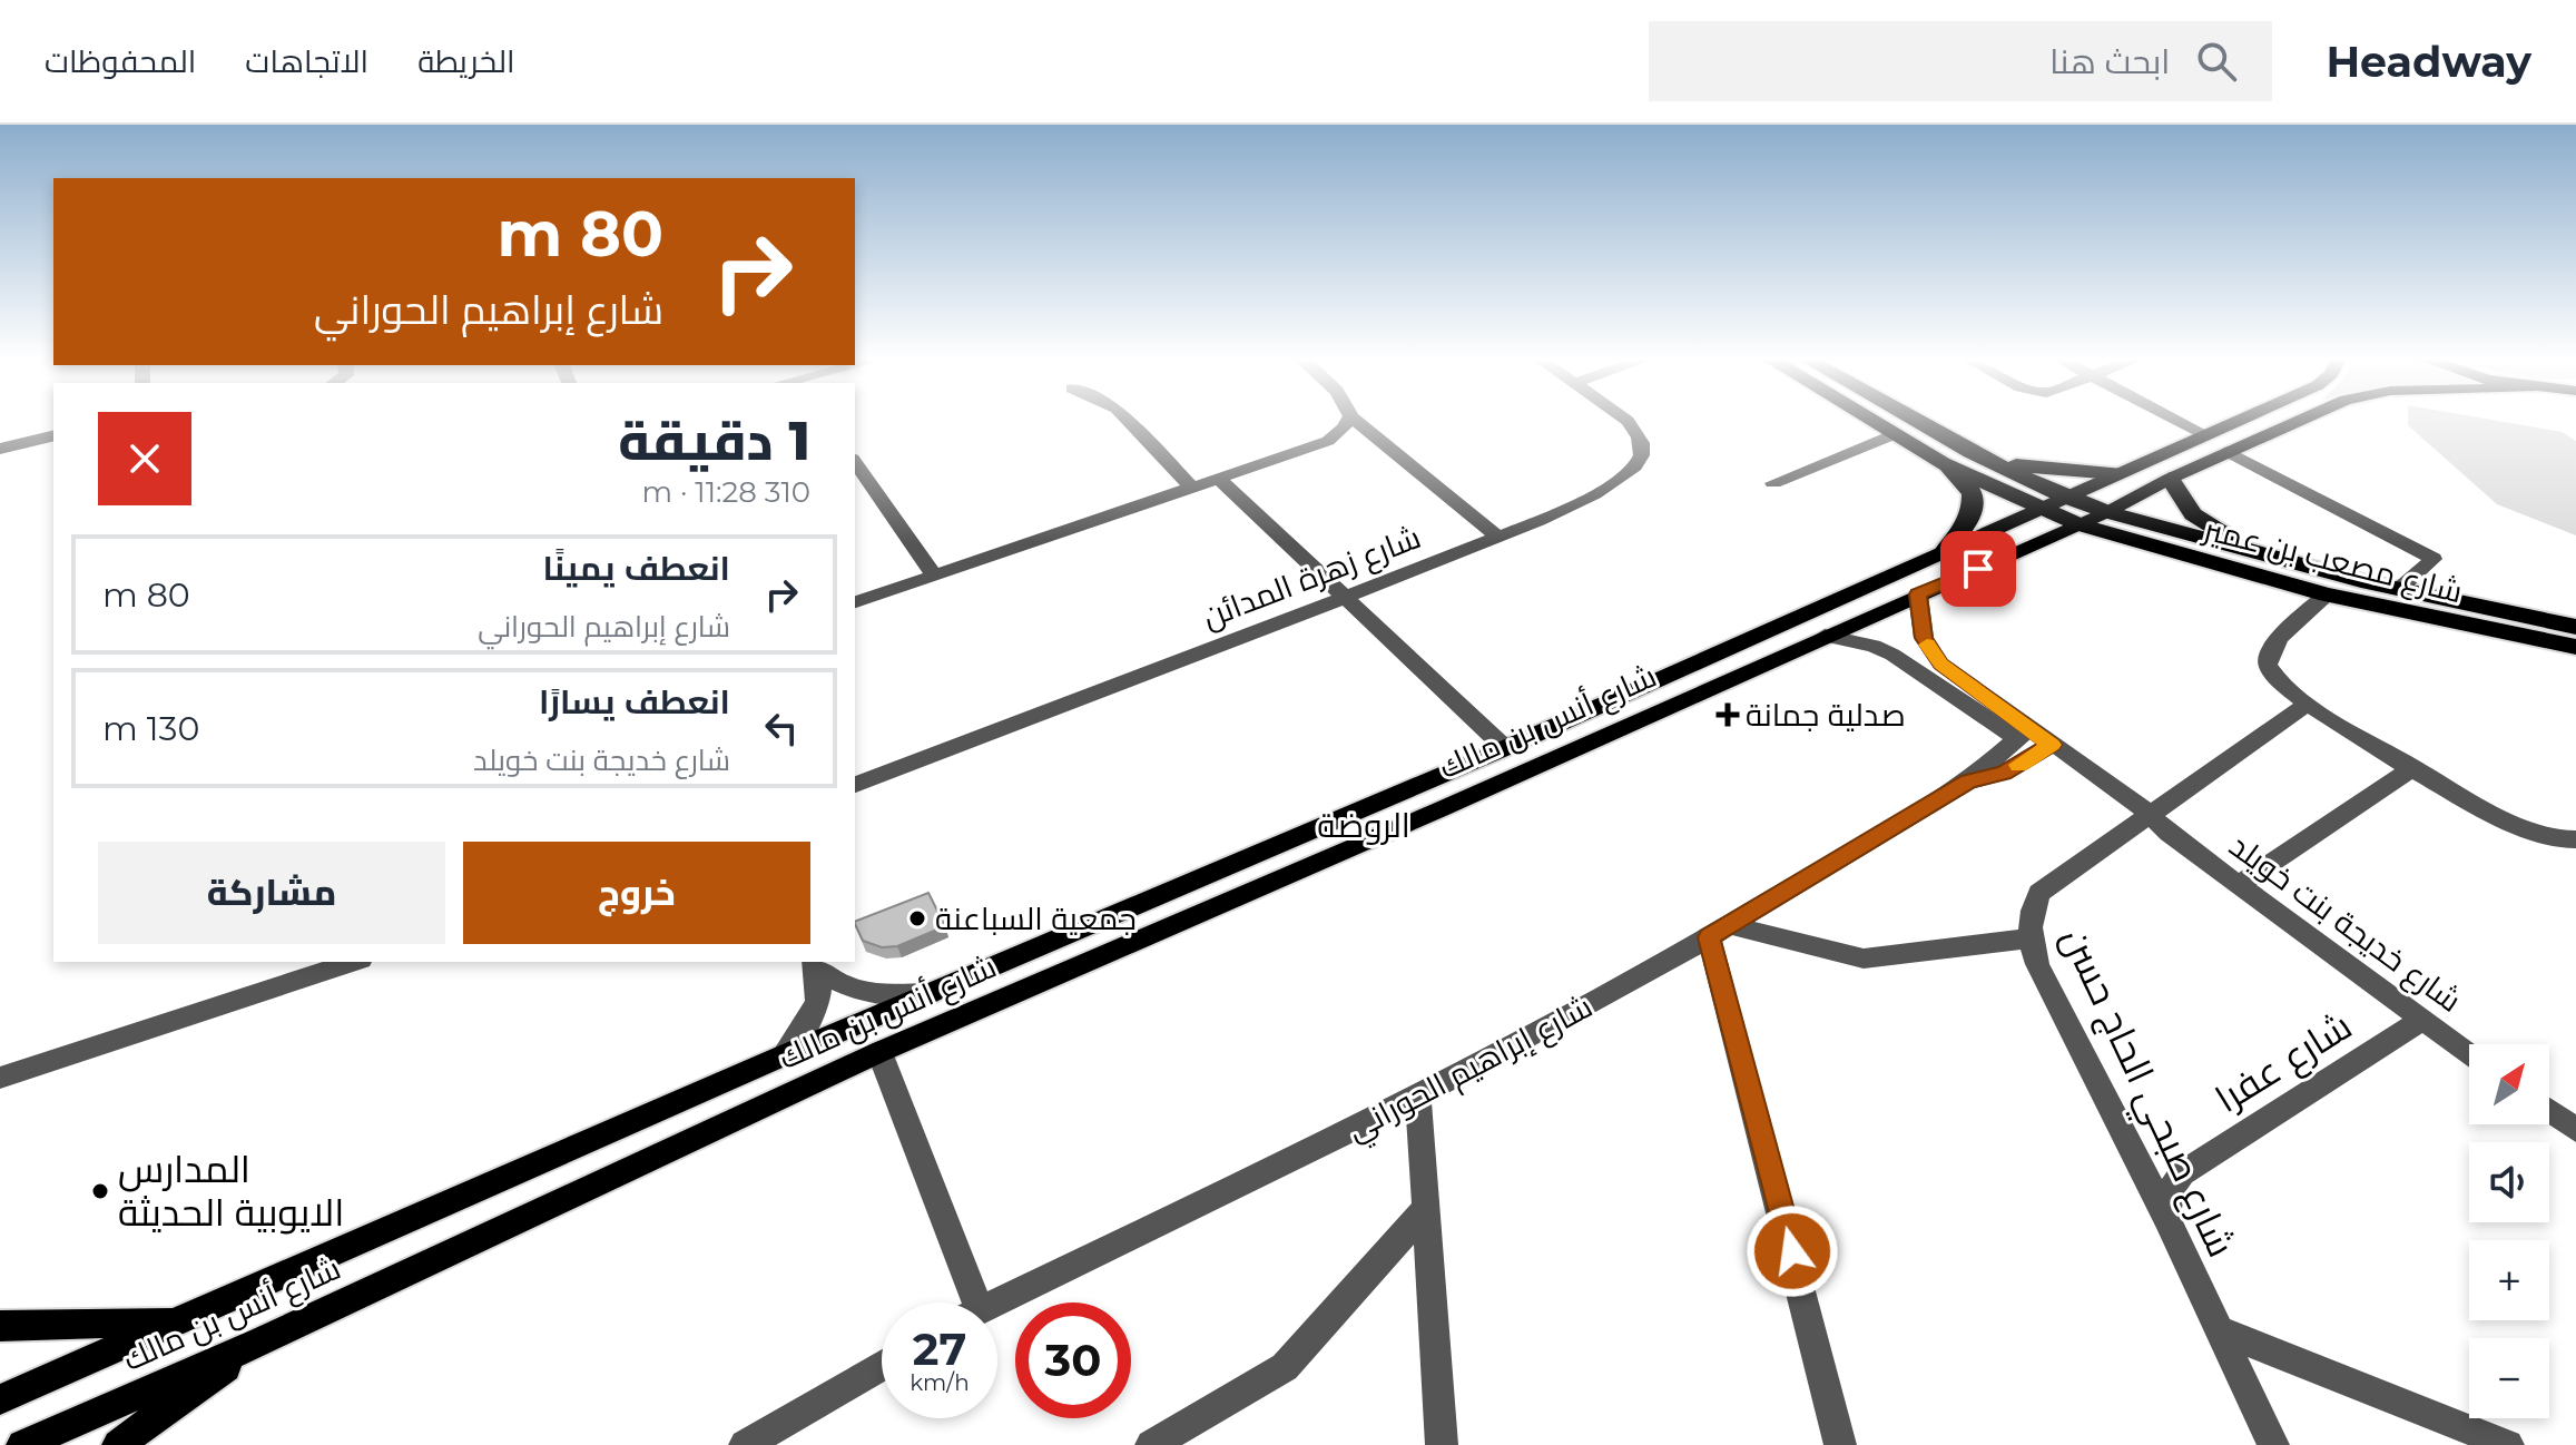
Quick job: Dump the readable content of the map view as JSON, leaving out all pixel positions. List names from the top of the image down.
{
  "streets": {
    "highway": ["شارع مصعب بن عمير"],
    "main road": ["شارع أنس بن مالك"],
    "street": [
      "شارع زهرة المدائن",
      "شارع خديجة بنت خويلد",
      "شارع عفرا",
      "شارع إبراهيم الحوراني",
      "شارع صبحي الحاج حسن"
    ]
  },
  "crossings": [
    ["شارع مصعب بن عمير", "شارع أنس بن مالك"],
    ["شارع أنس بن مالك", "شارع خديجة بنت خويلد"],
    ["شارع خديجة بنت خويلد", "شارع عفرا"],
    ["شارع خديجة بنت خويلد", "شارع إبراهيم الحوراني"],
    ["شارع خديجة بنت خويلد", "شارع صبحي الحاج حسن"],
    ["شارع عفرا", "شارع صبحي الحاج حسن"]
  ],
  "districts": ["الروضة"],
  "places": {
    "health": ["صدلية جمانة"],
    "other": ["جمعية السباعنة", "المدارس الايوبية الحديثة"]
  },
  "north": "top right",
  "page": {
    "header": "Headway",
    "search": "ابحث هنا",
    "nav": ["الخريطة", "الاتجاهات", "المحفوظات"],
    "turn": ["80 m", "شارع إبراهيم الحوراني"],
    "heading": ["1 دقيقة", "310 m · 11:28"],
    "list": [
      {
        "name": "انعطف يمينًا",
        "note": "شارع إبراهيم الحوراني",
        "value": "80 m"
      },
      {
        "name": "انعطف يسارًا",
        "note": "شارع خديجة بنت خويلد",
        "value": "130 m"
      }
    ],
    "buttons": ["خروج", "مشاركة"],
    "map_buttons": ["+", "−"],
    "speed": "27 km/h",
    "limit": "30"
  }
}
